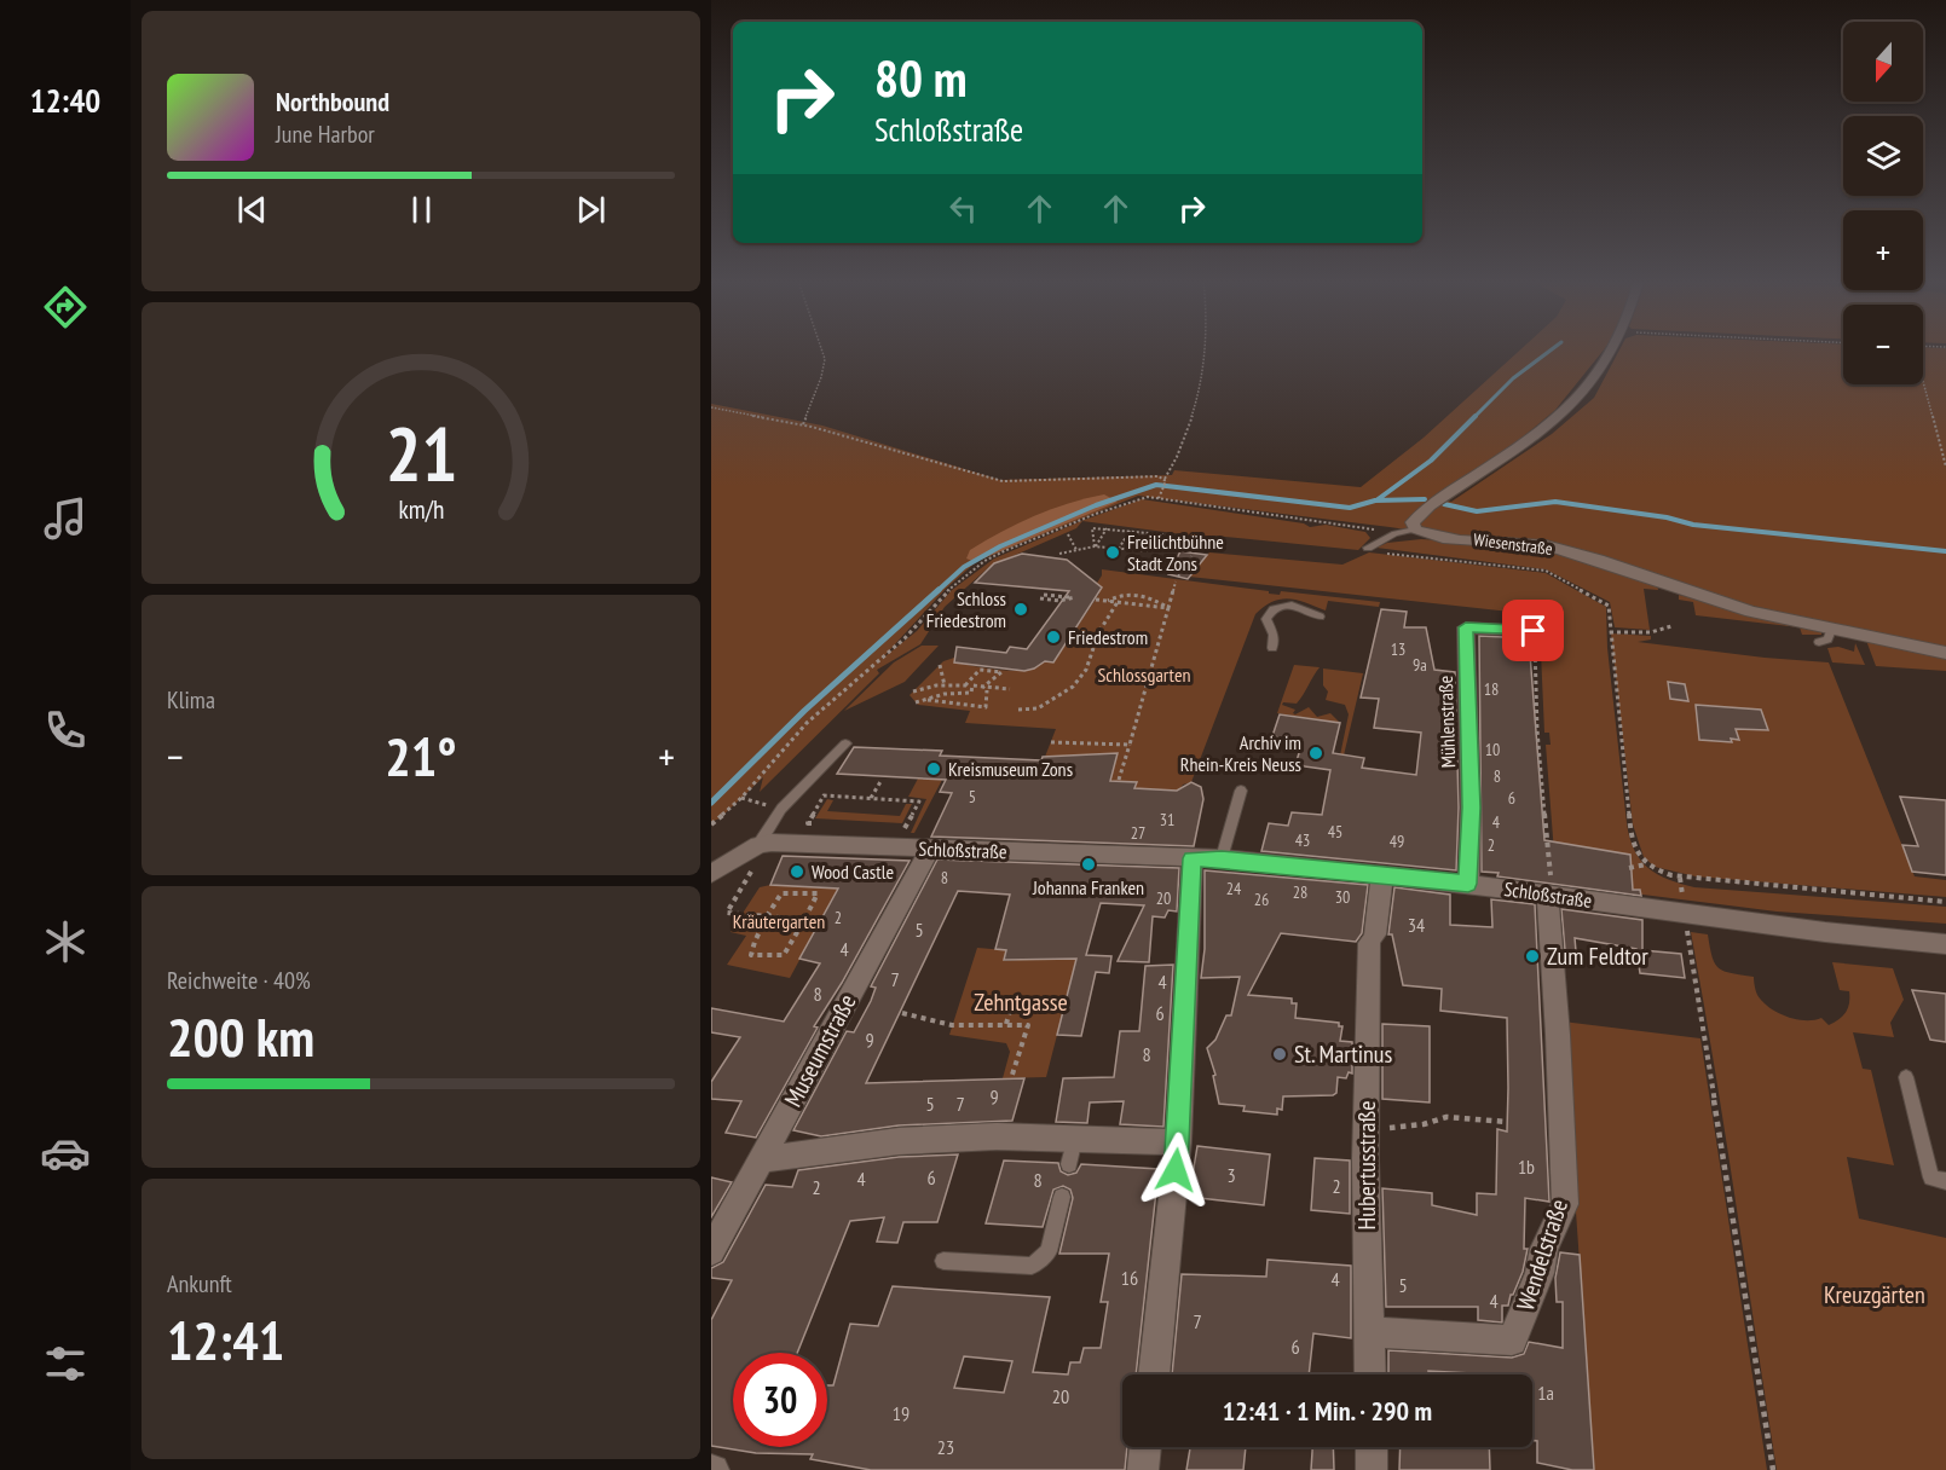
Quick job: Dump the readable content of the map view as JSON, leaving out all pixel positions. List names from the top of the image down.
{
  "streets": {
    "street": [
      "Wiesenstraße",
      "Mühlenstraße",
      "Schloßstraße",
      "Museumstraße",
      "Hubertusstraße",
      "Wendelstraße"
    ]
  },
  "crossings": [
    ["Mühlenstraße", "Schloßstraße"],
    ["Schloßstraße", "Museumstraße"],
    ["Schloßstraße", "Hubertusstraße"],
    ["Schloßstraße", "Wendelstraße"],
    ["Hubertusstraße", "Wendelstraße"]
  ],
  "parks": [
    "Schlossgarten",
    "Kräutergarten",
    "Zehntgasse",
    "Kreuzgärten"
  ],
  "places": [
    "Freilichtbühne Stadt Zons",
    "Schloss Friedestrom",
    "Friedestrom",
    "Archiv im Rhein-Kreis Neuss",
    "Kreismuseum Zons",
    "Johanna Franken",
    "Wood Castle",
    "Zum Feldtor",
    "St. Martinus"
  ],
  "house_numbers": [
    "13",
    "9a",
    "18",
    "10",
    "8",
    "5",
    "6",
    "31",
    "4",
    "45",
    "27",
    "43",
    "49",
    "2",
    "8",
    "24",
    "28",
    "30",
    "20",
    "26",
    "2",
    "34",
    "5",
    "4",
    "7",
    "4",
    "8",
    "6",
    "9",
    "8",
    "9",
    "5",
    "7",
    "1b",
    "3",
    "6",
    "4",
    "8",
    "2",
    "2",
    "16",
    "4",
    "5",
    "4",
    "7",
    "6",
    "1a",
    "20",
    "19",
    "23"
  ],
  "north": "bottom",
  "page": {
    "tabs": "12:40",
    "map_buttons": ["+", "−"],
    "turn": ["80 m", "Schloßstraße"],
    "song": ["Northbound", "June Harbor"],
    "tile": [
      "Klima",
      ["Reichweite · 40%", "200 km"],
      ["Ankunft", "12:41"]
    ],
    "heat": ["−", "21°", "+"],
    "limit": "30",
    "trip": "12:41 · 1 Min. · 290 m",
    "gauge": ["21", "km/h"]
  }
}
